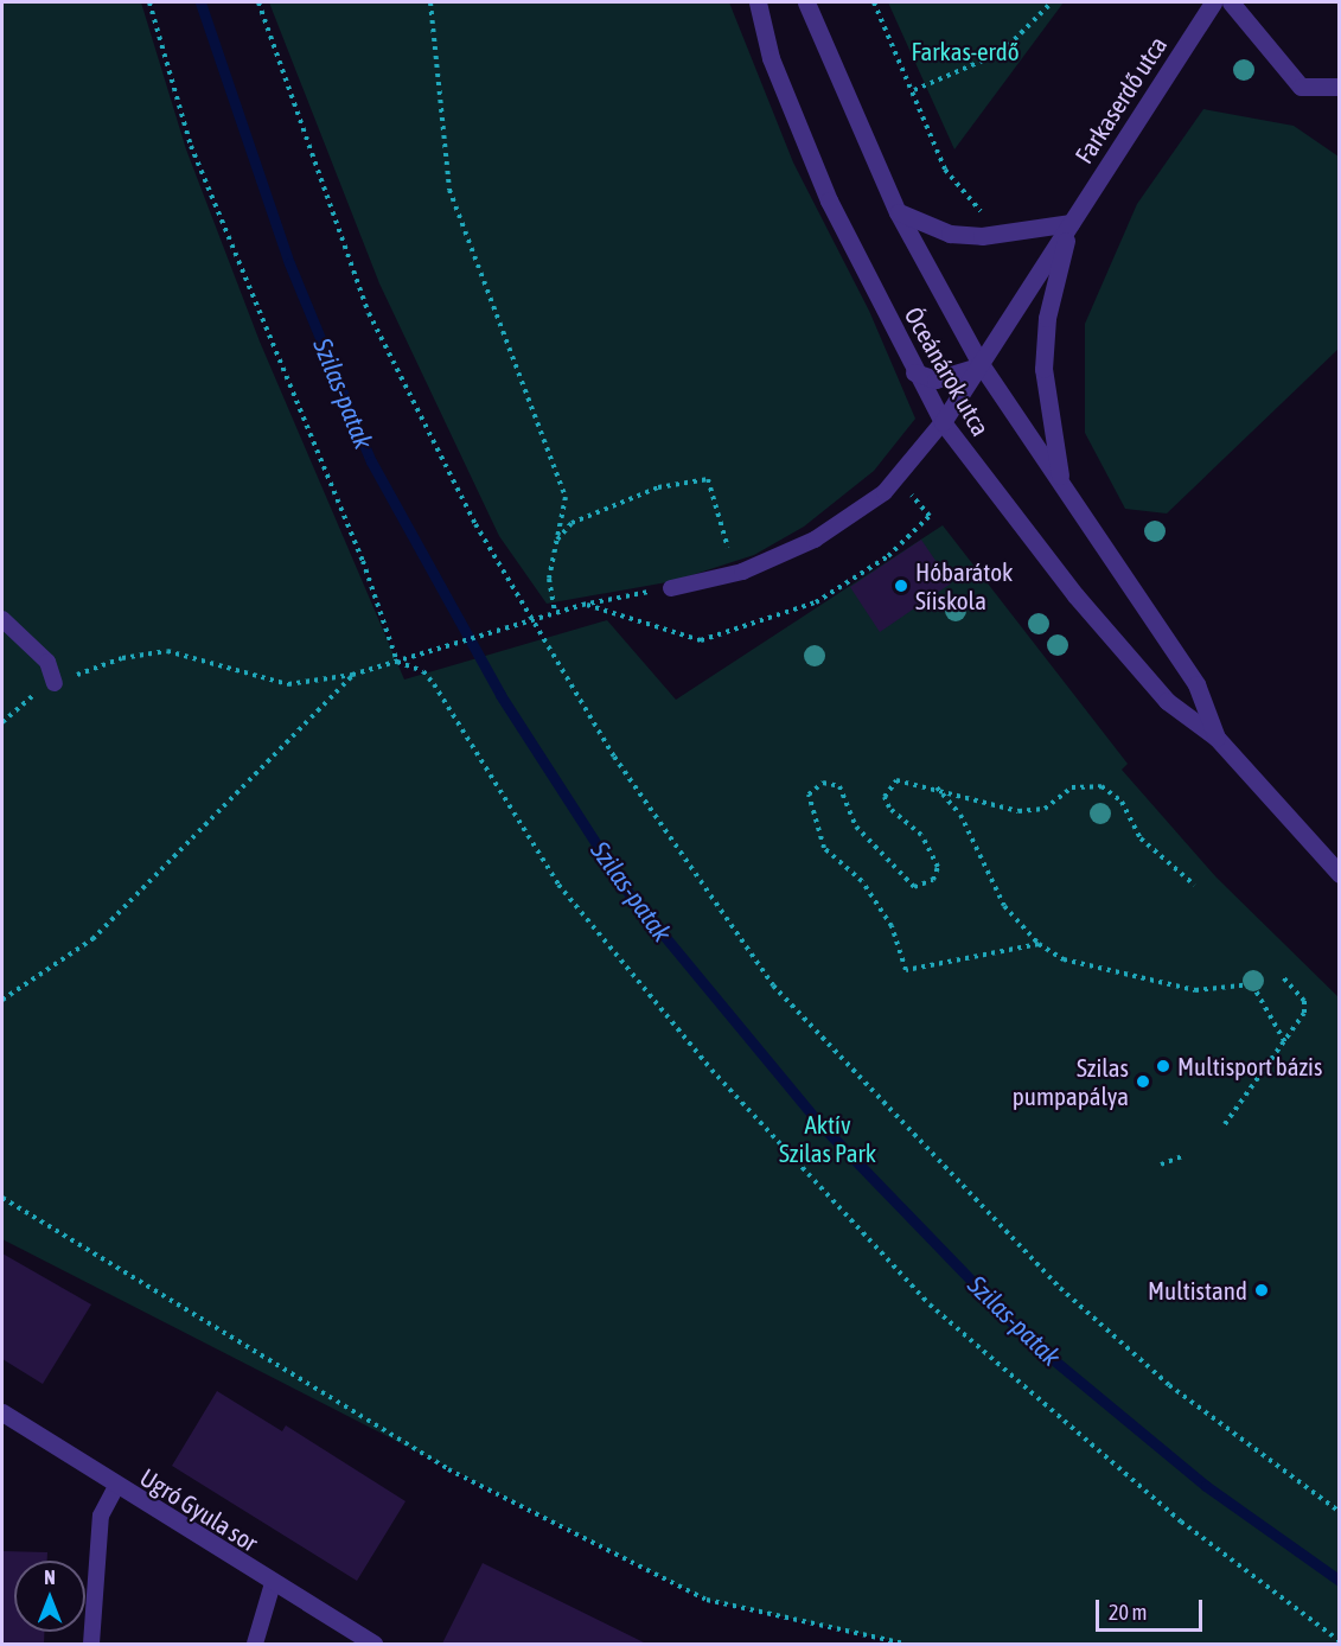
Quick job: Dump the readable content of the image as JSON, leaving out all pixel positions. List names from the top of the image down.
{
  "streets": {
    "street": ["Farkaserdő utca", "Óceánárok utca", "Ugró Gyula sor"]
  },
  "crossings": [
    ["Farkaserdő utca", "Óceánárok utca"]
  ],
  "water": ["Szilas-patak"],
  "parks": ["Farkas-erdő", "Aktív Szilas Park"],
  "places": [
    "Hóbarátok Síiskola",
    "Multisport bázis",
    "Szilas pumpapálya",
    "Multistand"
  ],
  "scale_bar": "20 m",
  "north": "top"
}
